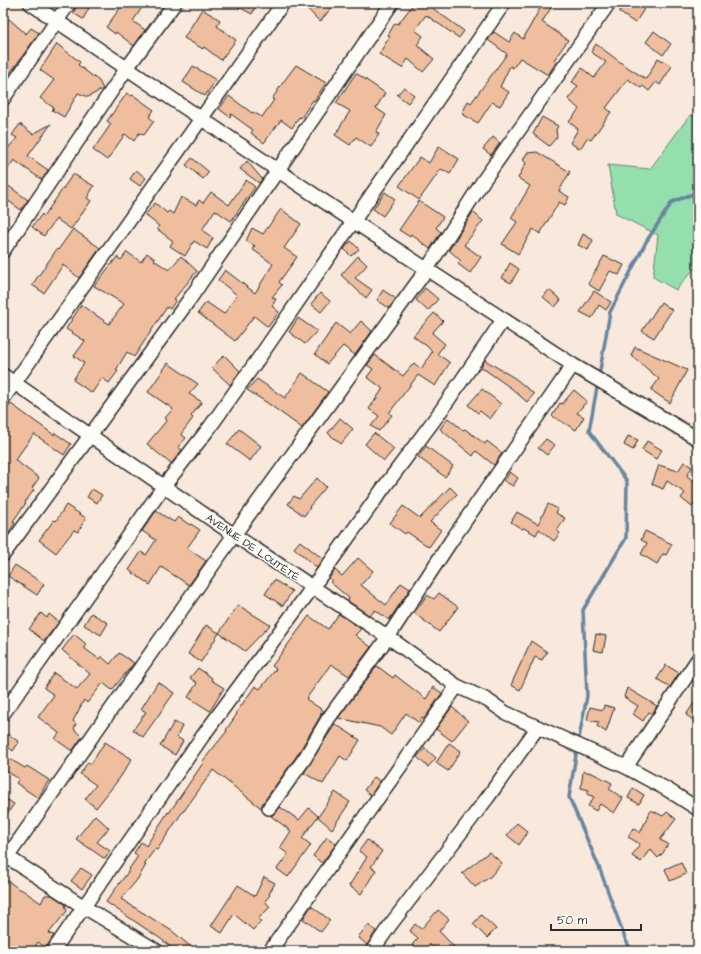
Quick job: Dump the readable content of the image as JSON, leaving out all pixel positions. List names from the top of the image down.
{
  "streets": {
    "street": ["AVENUE DE LOUTÉTÉ"]
  },
  "scale_bar": "50 m"
}
